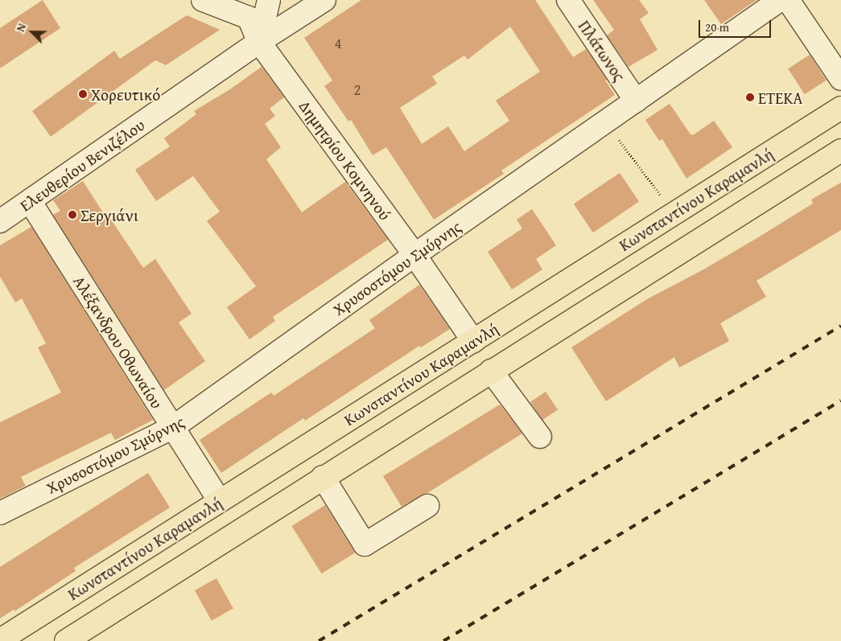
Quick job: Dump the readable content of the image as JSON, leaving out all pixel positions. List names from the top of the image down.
{
  "streets": {
    "main road": ["Κωνσταντίνου Καραμανλή"],
    "street": [
      "Πλάτωνος",
      "Δημητρίου Κομνηνού",
      "Ελευθερίου Βενιζέλου",
      "Χρυσοστόμου Σμύρνης",
      "Αλέξανδρου Οθωναίου"
    ]
  },
  "crossings": [
    ["Πλάτωνος", "Χρυσοστόμου Σμύρνης"],
    ["Δημητρίου Κομνηνού", "Ελευθερίου Βενιζέλου"],
    ["Δημητρίου Κομνηνού", "Κωνσταντίνου Καραμανλή"],
    ["Δημητρίου Κομνηνού", "Χρυσοστόμου Σμύρνης"],
    ["Ελευθερίου Βενιζέλου", "Αλέξανδρου Οθωναίου"],
    ["Κωνσταντίνου Καραμανλή", "Αλέξανδρου Οθωναίου"],
    ["Χρυσοστόμου Σμύρνης", "Αλέξανδρου Οθωναίου"]
  ],
  "places": ["Χορευτικό", "ΕΤΕΚΑ", "Σεργιάνι"],
  "house_numbers": ["4", "2"],
  "scale_bar": "20 m",
  "north": "top left"
}
